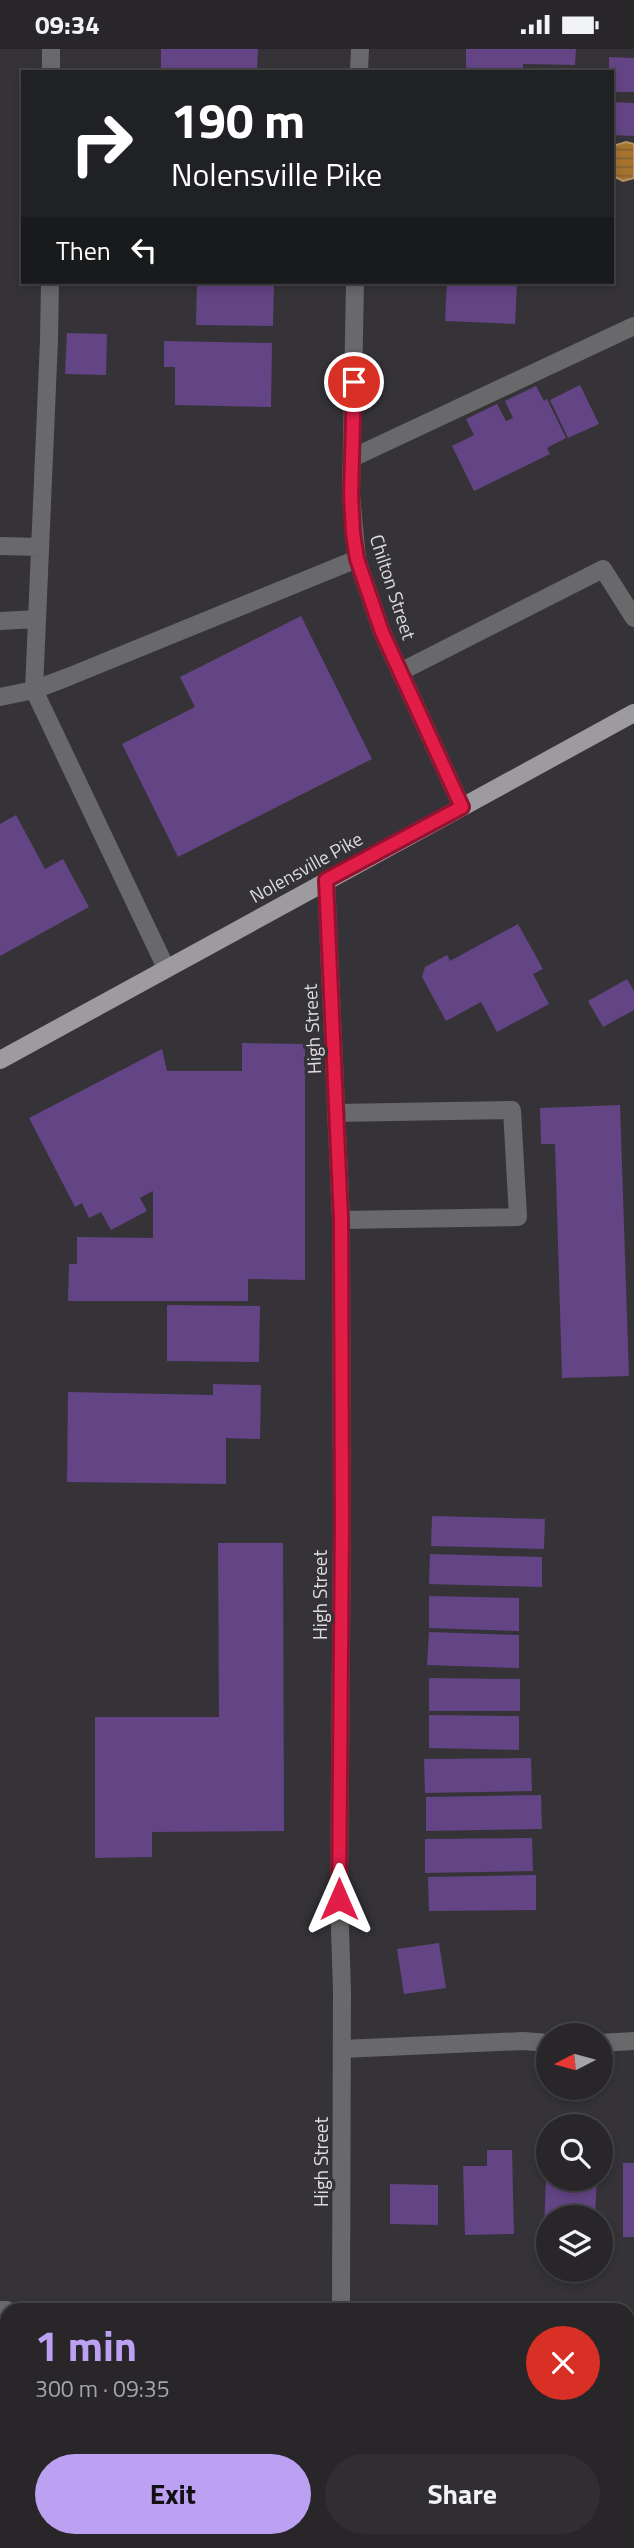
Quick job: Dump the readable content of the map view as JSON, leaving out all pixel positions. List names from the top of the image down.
{
  "streets": {
    "main road": ["Nolensville Pike"],
    "street": ["Chilton Street", "High Street"]
  },
  "crossings": [
    ["Chilton Street", "Nolensville Pike"],
    ["Nolensville Pike", "High Street"]
  ],
  "north": "left",
  "page": {
    "status": "09:34",
    "turn": ["190 m", "Nolensville Pike"],
    "then": "Then",
    "heading": ["1 min", "300 m · 09:35"],
    "buttons": ["Exit", "Share"]
  }
}
